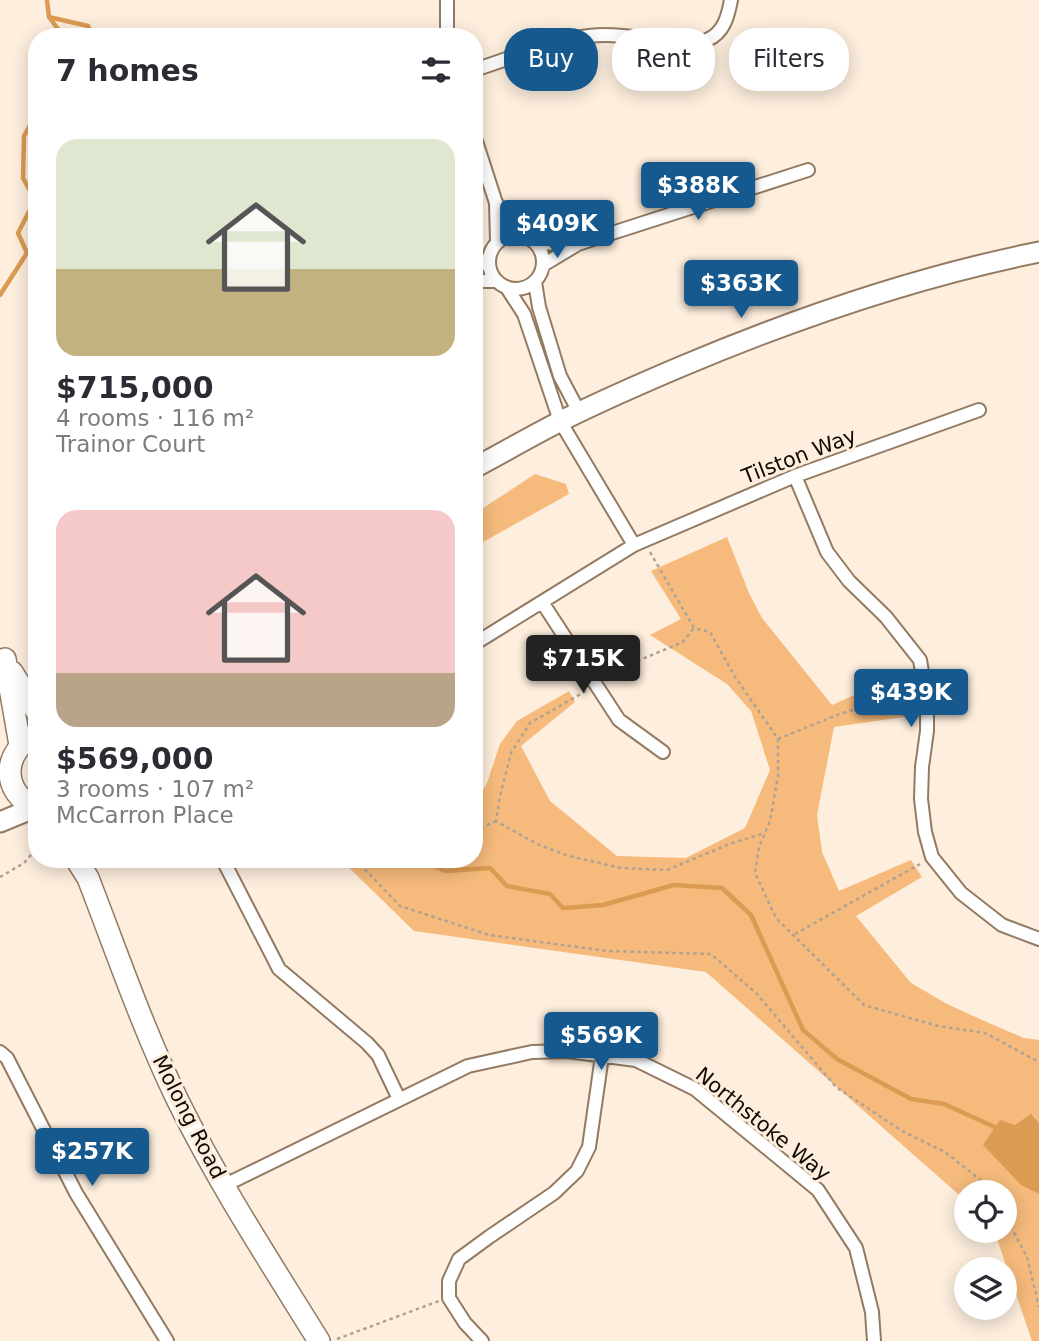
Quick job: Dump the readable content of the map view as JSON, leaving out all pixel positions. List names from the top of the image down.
{
  "streets": {
    "highway": ["Molong Road"],
    "street": ["Tilston Way", "Northstoke Way"]
  },
  "crossings": [
    ["Molong Road", "Northstoke Way"]
  ],
  "page": {
    "chip": ["Buy", "Rent", "Filters"],
    "heading": "7 homes",
    "list": [
      {
        "name": "$715,000",
        "note": "4 rooms · 116 m² · Trainor Court"
      },
      {
        "name": "$569,000",
        "note": "3 rooms · 107 m² · McCarron Place"
      }
    ],
    "price": [
      "$388K",
      "$409K",
      "$363K",
      "$715K",
      "$439K",
      "$569K",
      "$257K"
    ]
  }
}
